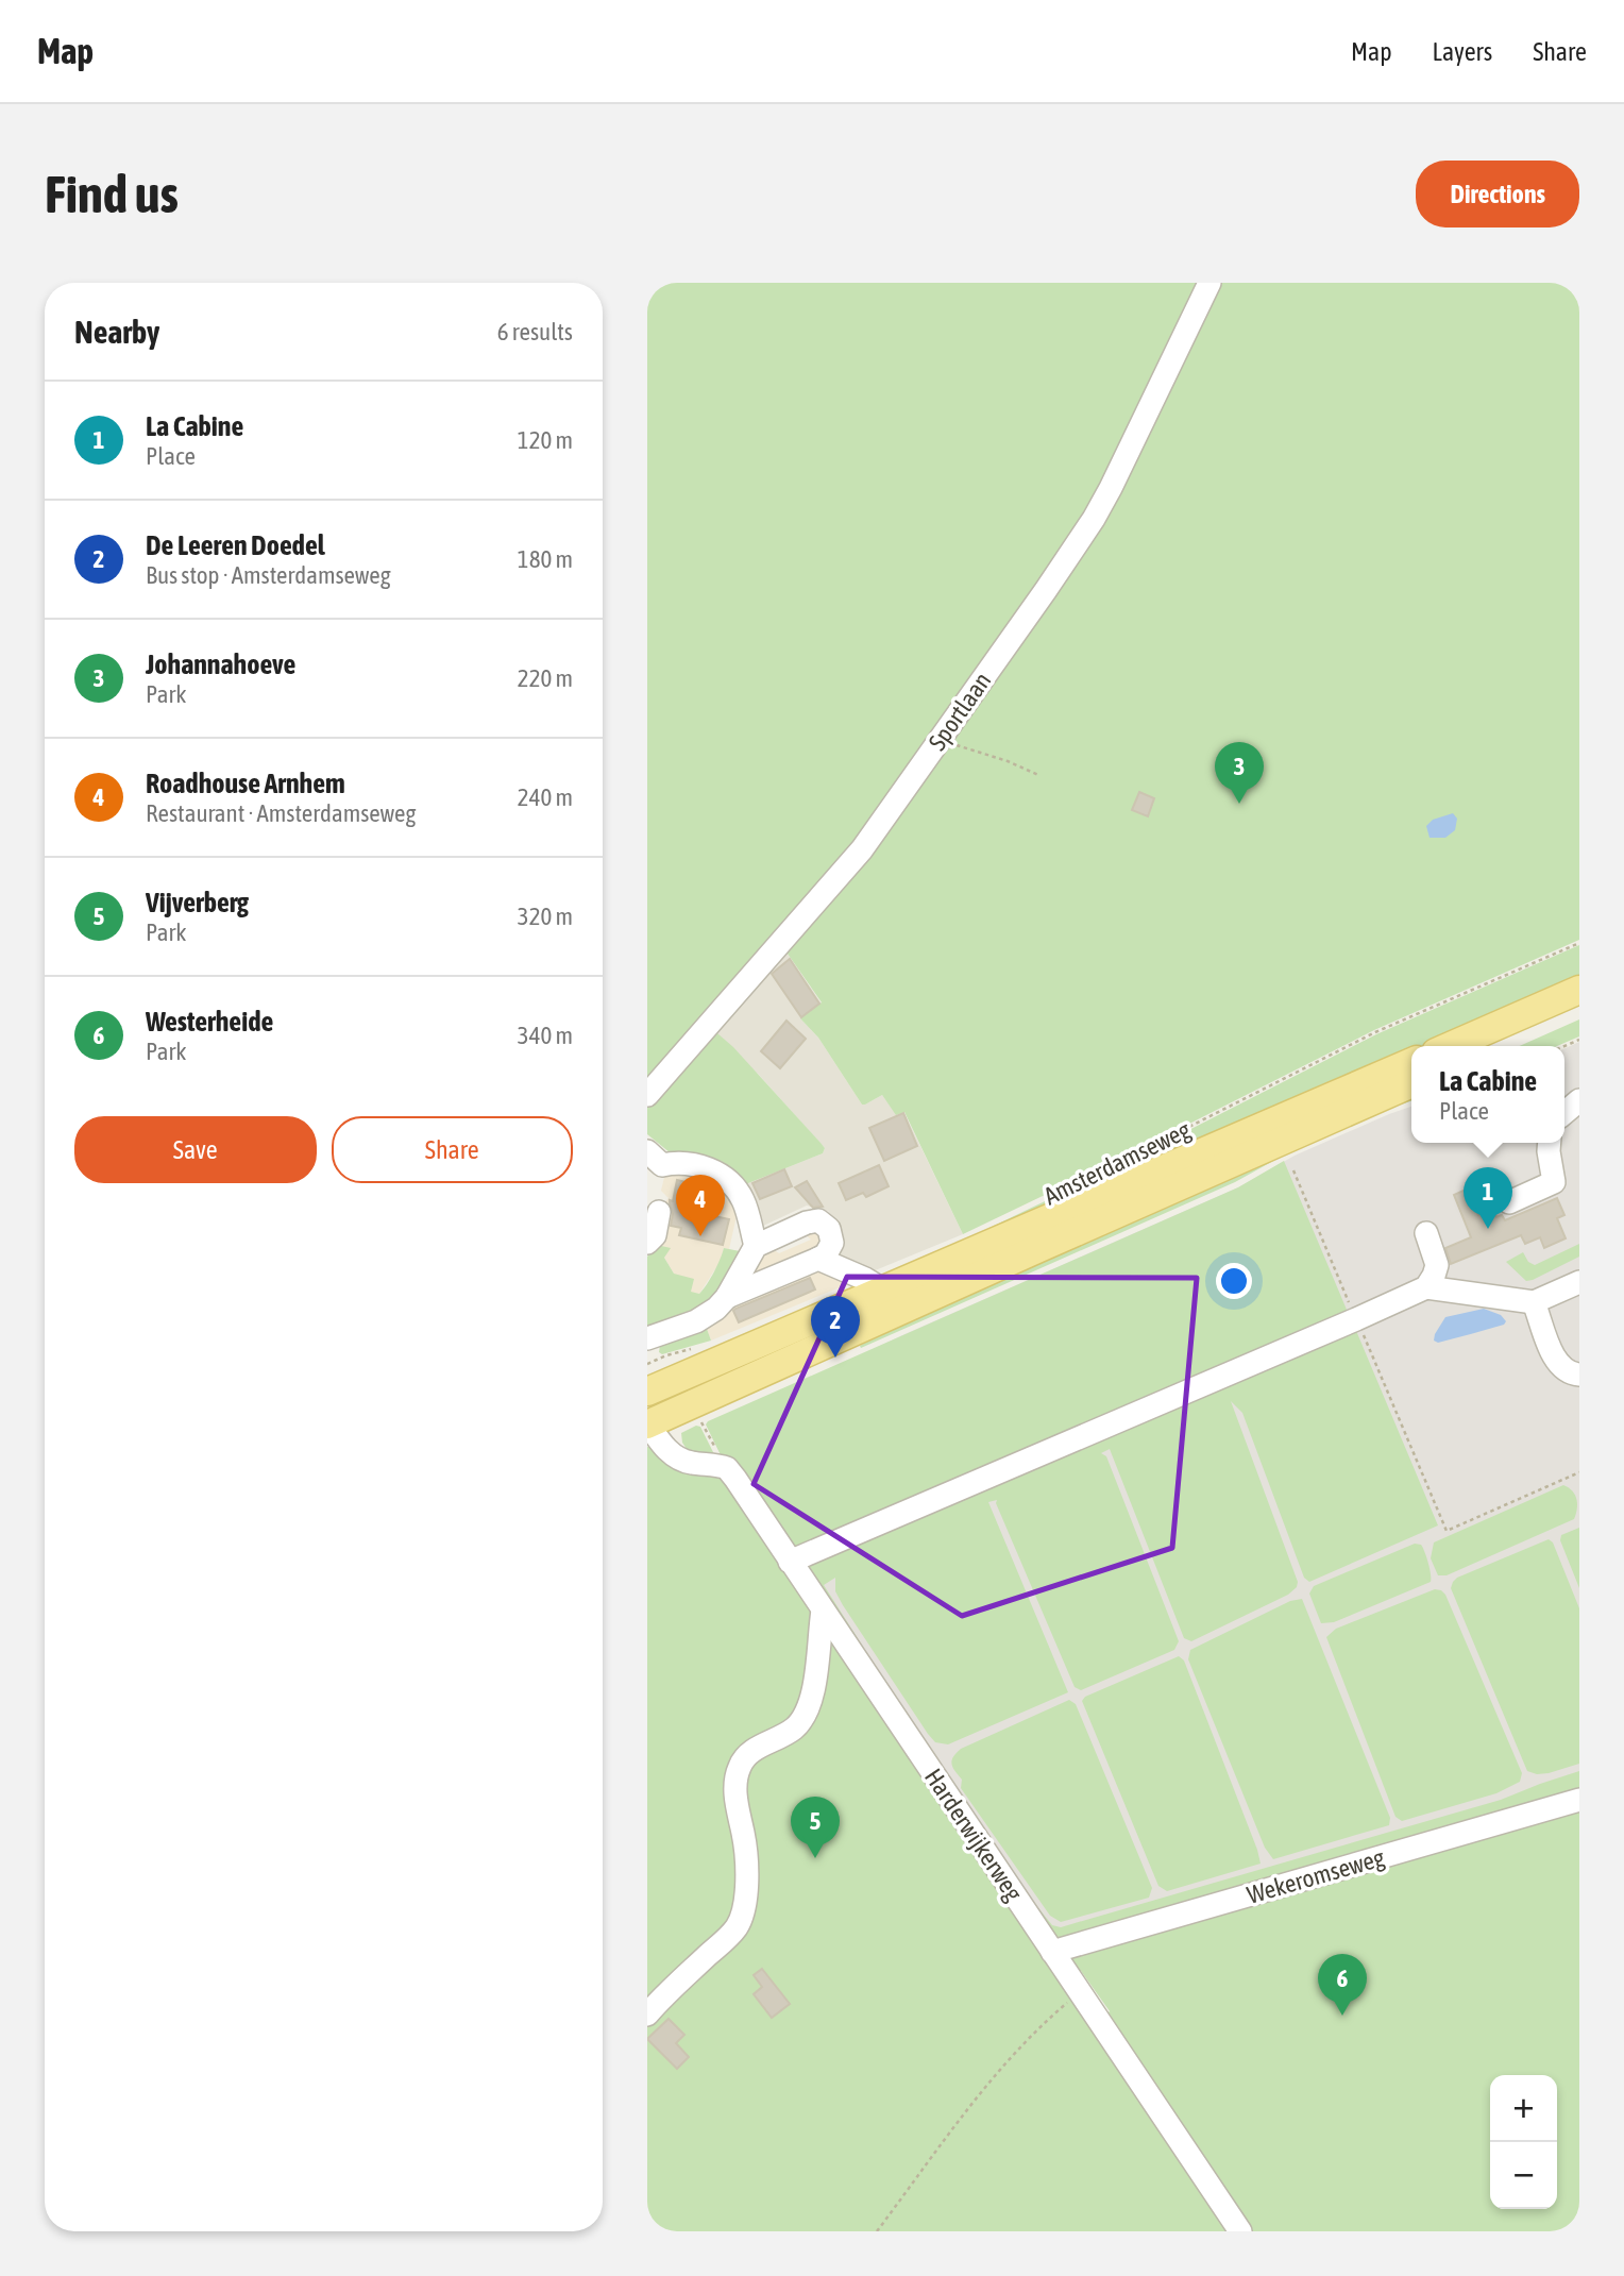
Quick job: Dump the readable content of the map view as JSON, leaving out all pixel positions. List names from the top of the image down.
{
  "streets": {
    "main road": ["Amsterdamseweg"],
    "street": ["Sportlaan", "Harderwijkerweg", "Wekeromseweg"]
  },
  "crossings": [
    ["Amsterdamseweg", "Harderwijkerweg"],
    ["Harderwijkerweg", "Wekeromseweg"]
  ],
  "page": {
    "header": "Map",
    "nav": ["Map", "Layers", "Share"],
    "buttons": [
      "Directions",
      ["Save", "Share"]
    ],
    "title": "Find us",
    "heading": ["Nearby", "6 results"],
    "list": [
      {
        "mark": "1",
        "name": "La Cabine",
        "note": "Place",
        "value": "120 m"
      },
      {
        "mark": "2",
        "name": "De Leeren Doedel",
        "note": "Bus stop · Amsterdamseweg",
        "value": "180 m"
      },
      {
        "mark": "3",
        "name": "Johannahoeve",
        "note": "Park",
        "value": "220 m"
      },
      {
        "mark": "4",
        "name": "Roadhouse Arnhem",
        "note": "Restaurant · Amsterdamseweg",
        "value": "240 m"
      },
      {
        "mark": "5",
        "name": "Vijverberg",
        "note": "Park",
        "value": "320 m"
      },
      {
        "mark": "6",
        "name": "Westerheide",
        "note": "Park",
        "value": "340 m"
      }
    ],
    "pins": [
      "3",
      "1",
      "4",
      "2",
      "5",
      "6"
    ],
    "popup": ["La Cabine", "Place"],
    "map_buttons": ["+", "−"]
  }
}
